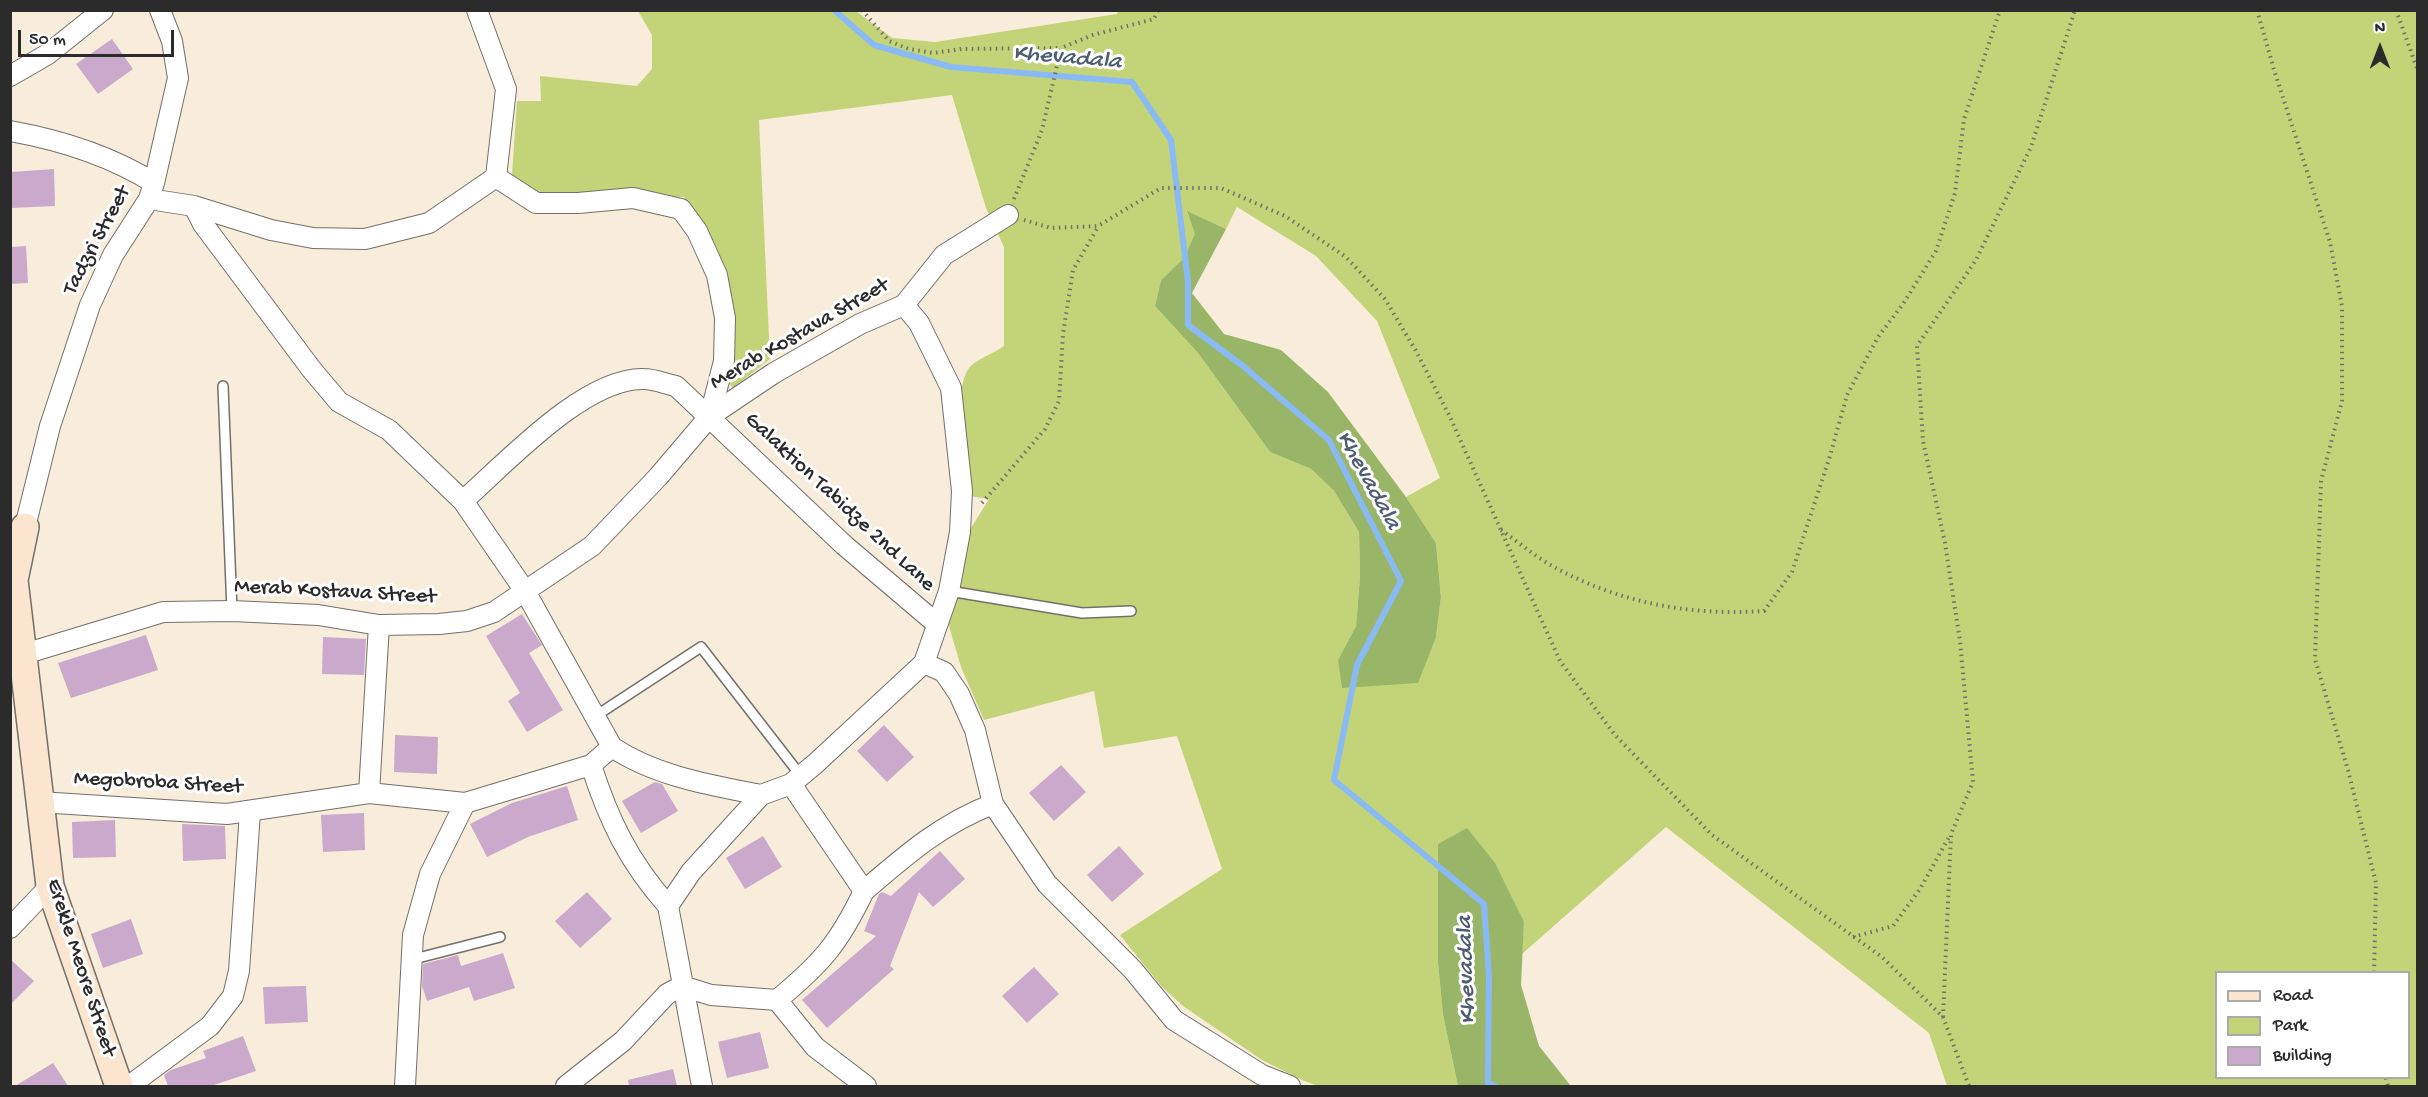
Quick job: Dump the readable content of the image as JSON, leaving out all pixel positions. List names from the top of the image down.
{
  "streets": {
    "street": [
      "Tadzri Street",
      "Merab Kostava Street",
      "Galaktion Tabidze 2nd Lane",
      "Megobroba Street",
      "Erekle Meore Street"
    ]
  },
  "crossings": [
    ["Tadzri Street", "Erekle Meore Street"],
    ["Merab Kostava Street", "Galaktion Tabidze 2nd Lane"],
    ["Merab Kostava Street", "Erekle Meore Street"],
    ["Megobroba Street", "Erekle Meore Street"]
  ],
  "water": ["Khevadala"],
  "legend": ["Road", "Park", "Building"],
  "scale_bar": "50 m",
  "north": "top"
}
